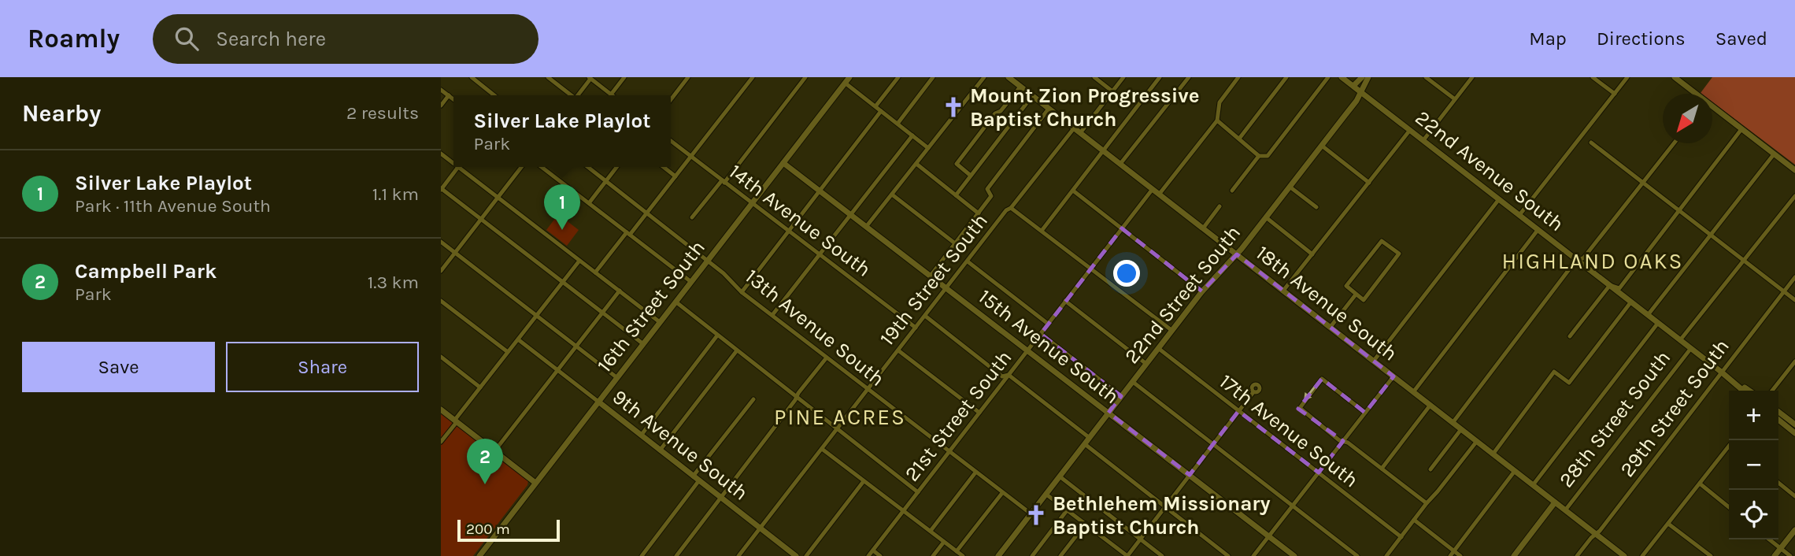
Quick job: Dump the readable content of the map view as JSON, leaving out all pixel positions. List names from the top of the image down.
{
  "streets": {
    "street": [
      "22nd Avenue South",
      "14th Avenue South",
      "19th Street South",
      "22nd Street South",
      "18th Avenue South",
      "16th Street South",
      "13th Avenue South",
      "15th Avenue South",
      "29th Street South",
      "21st Street South",
      "28th Street South",
      "17th Avenue South",
      "9th Avenue South"
    ]
  },
  "crossings": [
    ["22nd Avenue South", "22nd Street South"],
    ["22nd Avenue South", "29th Street South"],
    ["22nd Avenue South", "28th Street South"],
    ["14th Avenue South", "19th Street South"],
    ["14th Avenue South", "16th Street South"],
    ["19th Street South", "18th Avenue South"],
    ["19th Street South", "13th Avenue South"],
    ["19th Street South", "15th Avenue South"],
    ["19th Street South", "9th Avenue South"],
    ["22nd Street South", "18th Avenue South"],
    ["22nd Street South", "13th Avenue South"],
    ["22nd Street South", "15th Avenue South"],
    ["22nd Street South", "17th Avenue South"],
    ["18th Avenue South", "29th Street South"],
    ["18th Avenue South", "21st Street South"],
    ["18th Avenue South", "28th Street South"],
    ["16th Street South", "13th Avenue South"],
    ["16th Street South", "15th Avenue South"],
    ["16th Street South", "9th Avenue South"],
    ["13th Avenue South", "21st Street South"],
    ["15th Avenue South", "21st Street South"]
  ],
  "districts": ["HIGHLAND OAKS", "PINE ACRES"],
  "places": {
    "church": ["Mount Zion Progressive Baptist Church", "Bethlehem Missionary Baptist Church"]
  },
  "scale_bar": "200 m",
  "north": "bottom left",
  "page": {
    "header": "Roamly",
    "search": "Search here",
    "nav": ["Map", "Directions", "Saved"],
    "heading": ["Nearby", "2 results"],
    "popup": ["Silver Lake Playlot", "Park"],
    "list": [
      {
        "mark": "1",
        "name": "Silver Lake Playlot",
        "note": "Park · 11th Avenue South",
        "value": "1.1 km"
      },
      {
        "mark": "2",
        "name": "Campbell Park",
        "note": "Park",
        "value": "1.3 km"
      }
    ],
    "pins": ["1", "2"],
    "buttons": ["Save", "Share"],
    "map_buttons": ["+", "−"],
    "scale": "200 m"
  }
}
